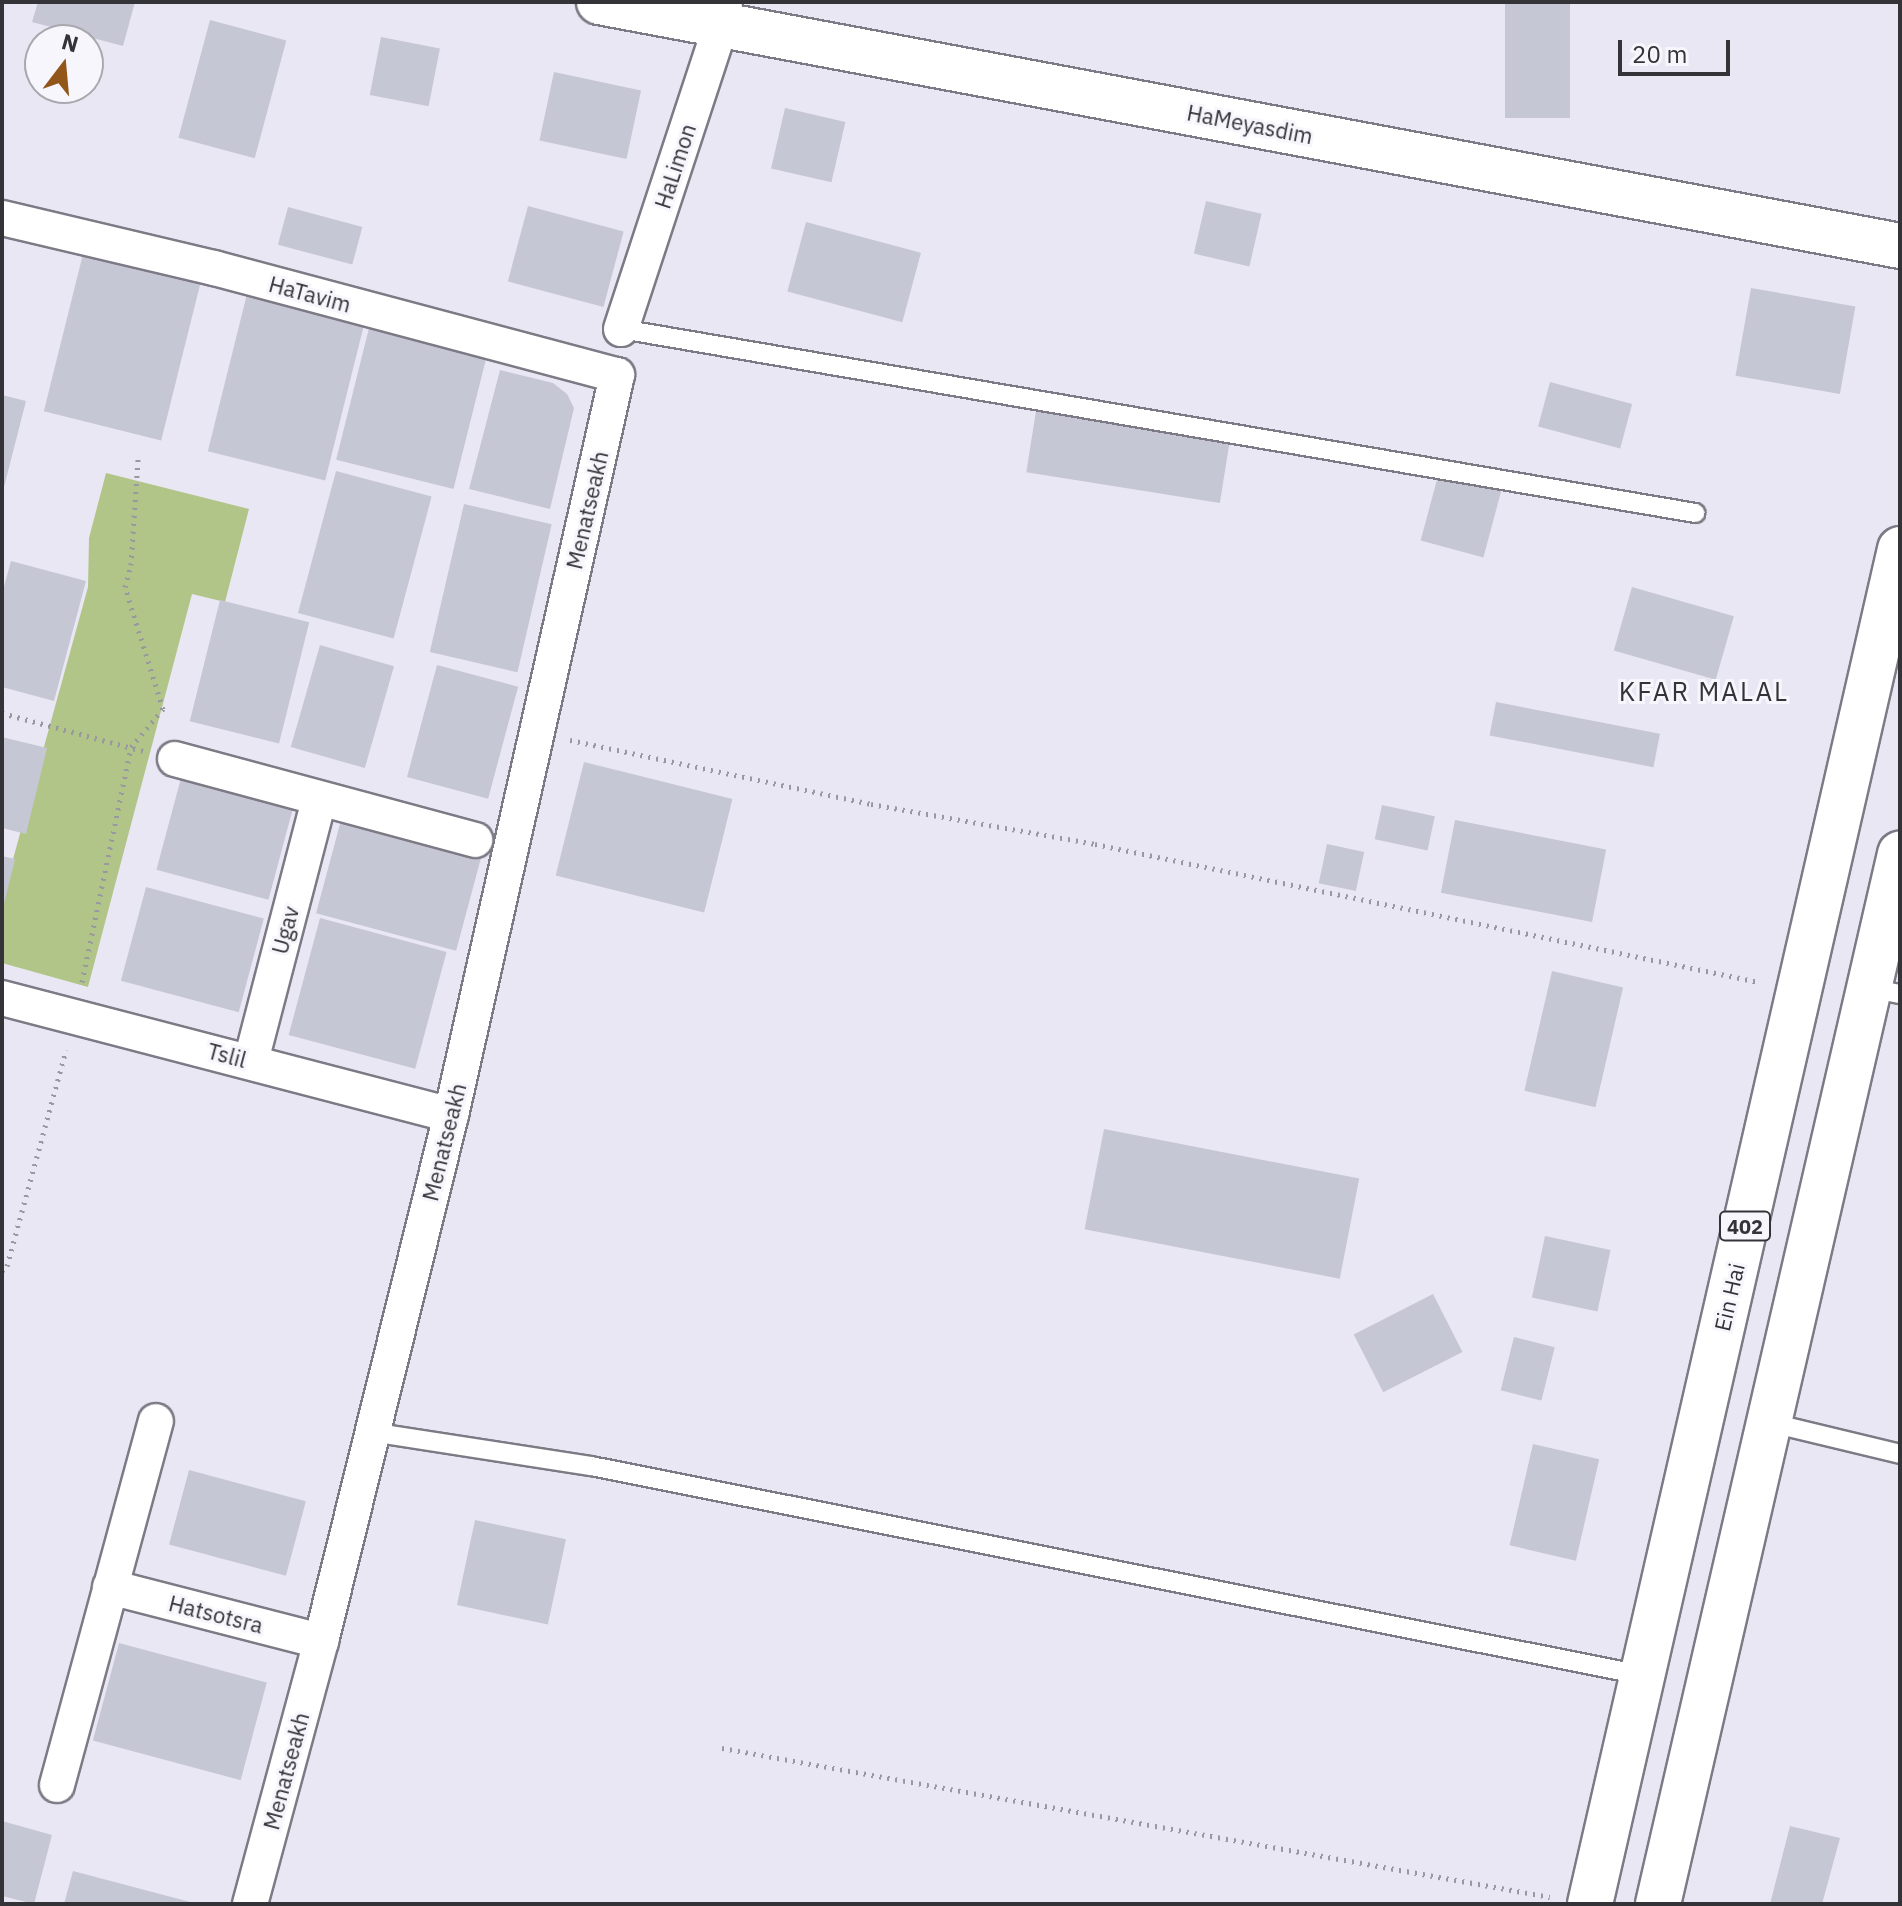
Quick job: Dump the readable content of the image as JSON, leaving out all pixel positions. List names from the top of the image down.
{
  "streets": {
    "main road": ["HaMeyasdim", "402", "Ein Hai"],
    "street": [
      "HaLimon",
      "HaTavim",
      "Menatseakh",
      "Ugav",
      "Tslil",
      "Hatsotsra"
    ]
  },
  "crossings": [
    ["HaMeyasdim", "HaLimon"],
    ["HaTavim", "Menatseakh"],
    ["Menatseakh", "Tslil"],
    ["Menatseakh", "Hatsotsra"],
    ["Ugav", "Tslil"]
  ],
  "districts": ["KFAR MALAL"],
  "scale_bar": "20 m",
  "north": "top"
}
